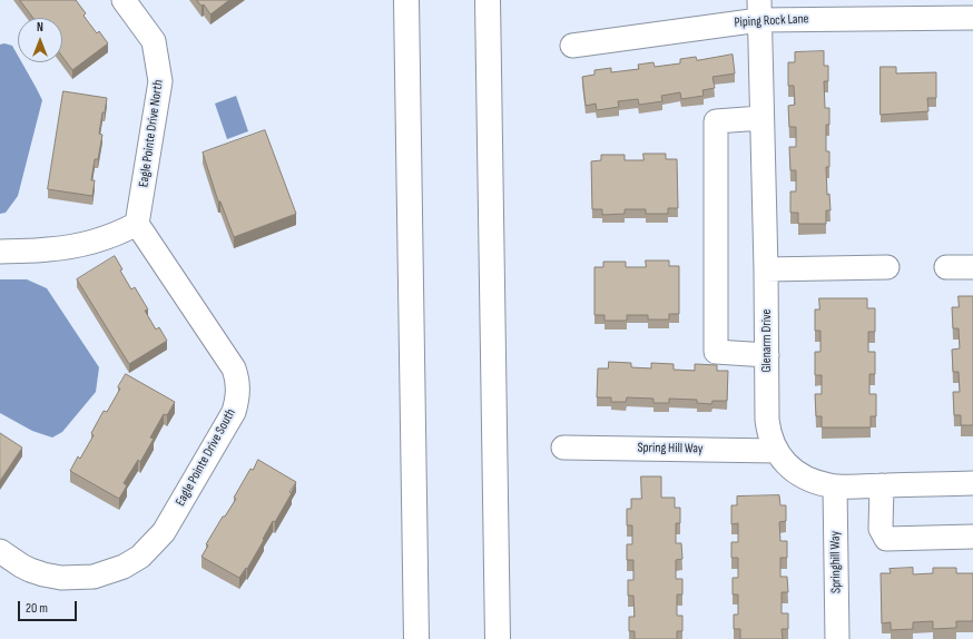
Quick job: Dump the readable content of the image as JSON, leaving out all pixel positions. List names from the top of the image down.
{
  "streets": {
    "street": [
      "Piping Rock Lane",
      "Eagle Pointe Drive North",
      "Glenarm Drive",
      "Spring Hill Way",
      "Eagle Pointe Drive South",
      "Springhill Way"
    ]
  },
  "crossings": [
    ["Piping Rock Lane", "Glenarm Drive"],
    ["Eagle Pointe Drive North", "Eagle Pointe Drive South"],
    ["Glenarm Drive", "Spring Hill Way"],
    ["Glenarm Drive", "Springhill Way"]
  ],
  "scale_bar": "20 m",
  "north": "top"
}
